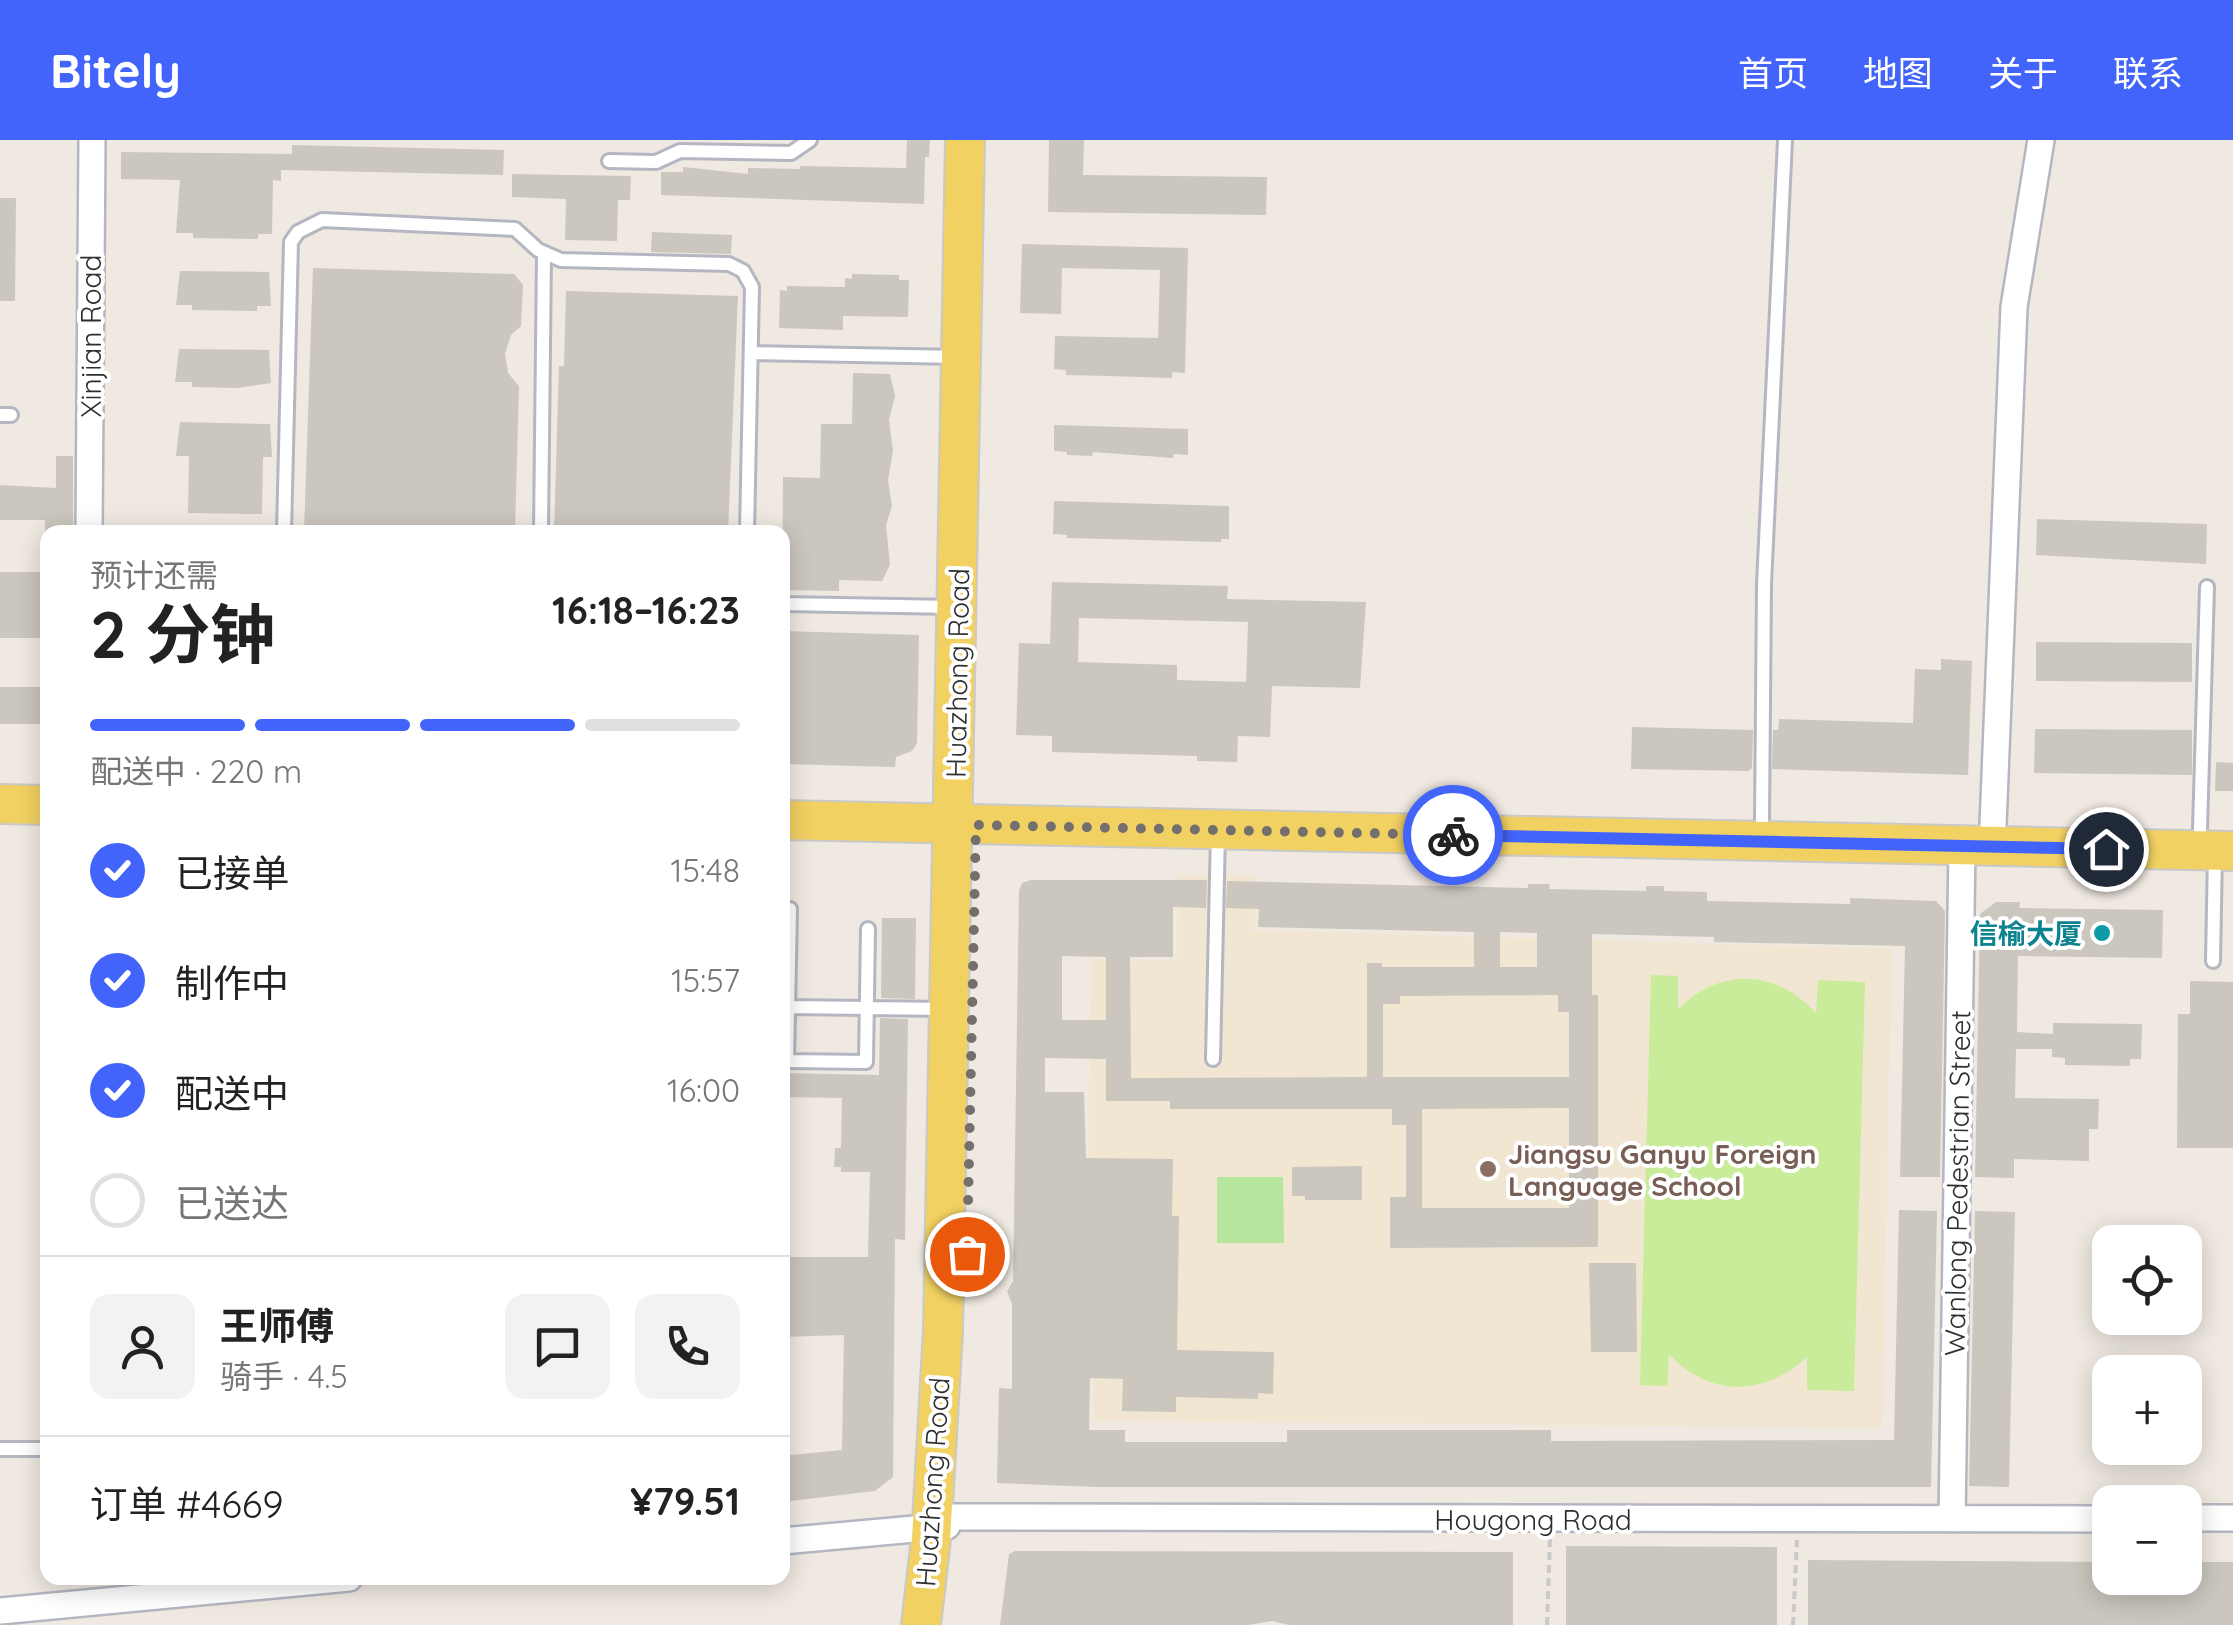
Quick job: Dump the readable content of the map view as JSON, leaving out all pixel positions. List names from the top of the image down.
{
  "streets": {
    "main road": ["Huazhong Road"],
    "street": ["Xinjian Road", "Wanlong Pedestrian Street", "Hougong Road"]
  },
  "crossings": [
    ["Huazhong Road", "Hougong Road"],
    ["Wanlong Pedestrian Street", "Hougong Road"]
  ],
  "places": ["信榆大厦", "Jiangsu Ganyu Foreign Language School"],
  "page": {
    "header": "Bitely",
    "nav": [
      "首页",
      "地图",
      "关于",
      "联系"
    ],
    "heading": ["2 分钟", "预计还需", "16:18–16:23"],
    "panel": [
      "王师傅",
      "骑手 · 4.5",
      "订单 #4669",
      "¥79.51"
    ],
    "bar": "配送中 · 220 m",
    "list": [
      ["已接单", "15:48"],
      ["制作中", "15:57"],
      ["配送中", "16:00"],
      "已送达"
    ],
    "map_buttons": ["+", "−"]
  }
}
